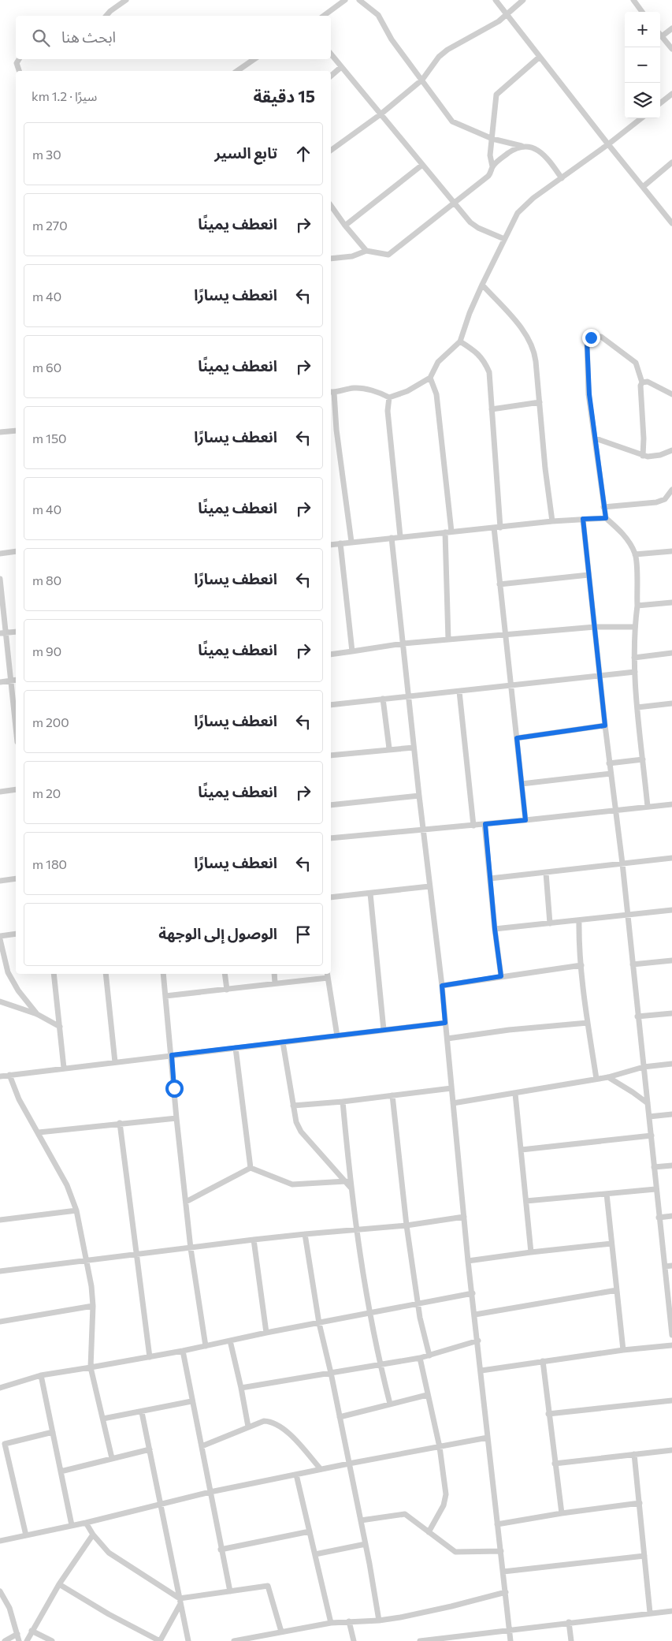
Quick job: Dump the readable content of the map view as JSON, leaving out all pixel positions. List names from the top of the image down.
{
  "page": {
    "map_buttons": ["+", "−"],
    "search": "ابحث هنا",
    "heading": ["15 دقيقة", "سيرًا · 1.2 km"],
    "list": [
      ["تابع السير", "30 m"],
      ["انعطف يمينًا", "270 m"],
      ["انعطف يسارًا", "40 m"],
      ["انعطف يمينًا", "60 m"],
      ["انعطف يسارًا", "150 m"],
      ["انعطف يمينًا", "40 m"],
      ["انعطف يسارًا", "80 m"],
      ["انعطف يمينًا", "90 m"],
      ["انعطف يسارًا", "200 m"],
      ["انعطف يمينًا", "20 m"],
      ["انعطف يسارًا", "180 m"],
      "الوصول إلى الوجهة"
    ]
  }
}
